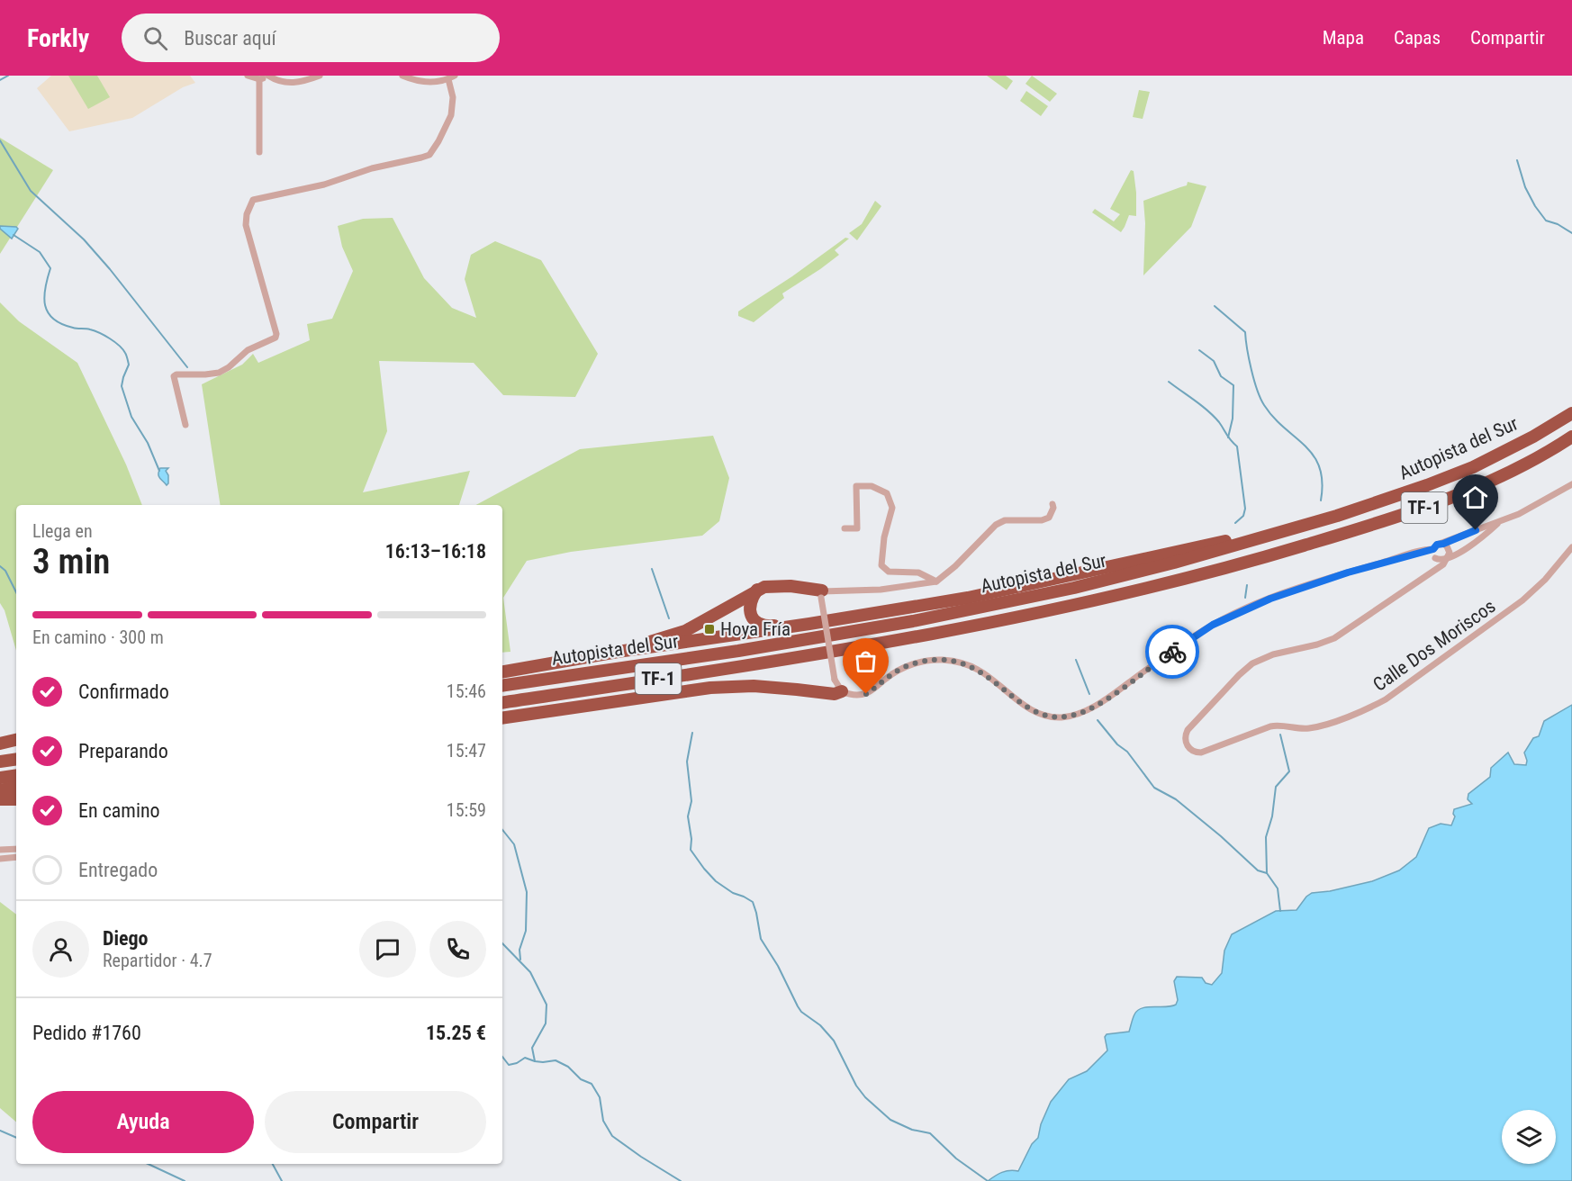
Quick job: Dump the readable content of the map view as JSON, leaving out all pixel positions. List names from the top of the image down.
{
  "streets": {
    "highway": ["Autopista del Sur", "TF-1"],
    "street": ["Calle Dos Moriscos"]
  },
  "places": {
    "transit": ["Hoya Fría"]
  },
  "page": {
    "header": "Forkly",
    "search": "Buscar aquí",
    "nav": ["Mapa", "Capas", "Compartir"],
    "heading": ["3 min", "Llega en", "16:13–16:18"],
    "panel": [
      "Diego",
      "Repartidor · 4.7",
      "Pedido #1760",
      "15.25 €"
    ],
    "bar": "En camino · 300 m",
    "list": [
      ["Confirmado", "15:46"],
      ["Preparando", "15:47"],
      ["En camino", "15:59"],
      "Entregado"
    ],
    "buttons": ["Ayuda", "Compartir"]
  }
}
